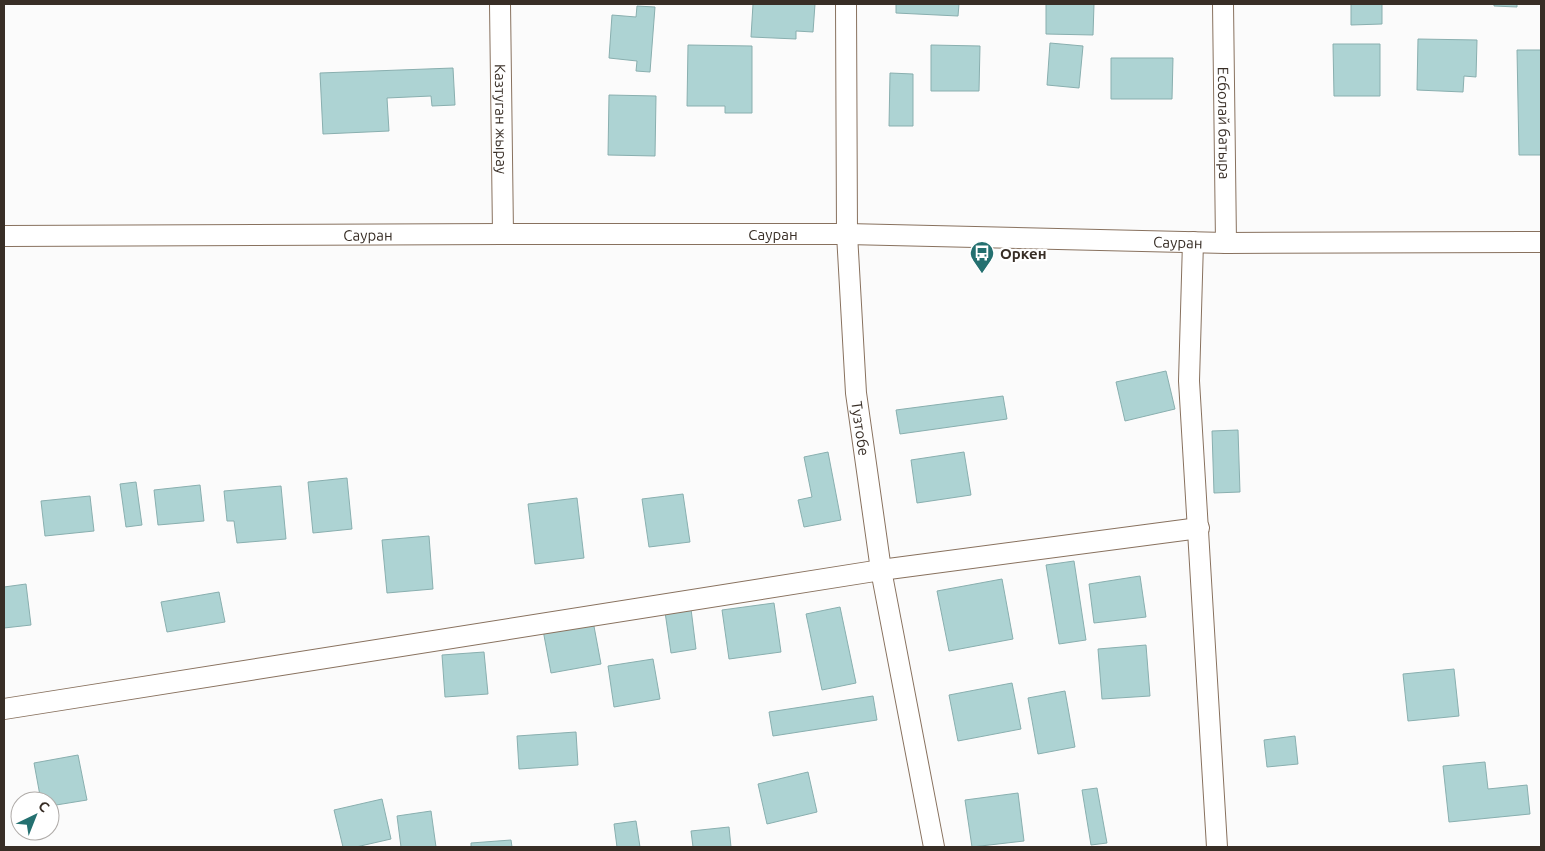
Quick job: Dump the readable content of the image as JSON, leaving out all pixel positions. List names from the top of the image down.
{
  "streets": {
    "street": [
      "Казтуган жырау",
      "Есболай батыра",
      "Сауран",
      "Тузтобе"
    ]
  },
  "crossings": [
    ["Казтуган жырау", "Сауран"],
    ["Есболай батыра", "Сауран"],
    ["Сауран", "Тузтобе"]
  ],
  "places": {
    "bus stop": ["Оркен"]
  },
  "north": "top right"
}
